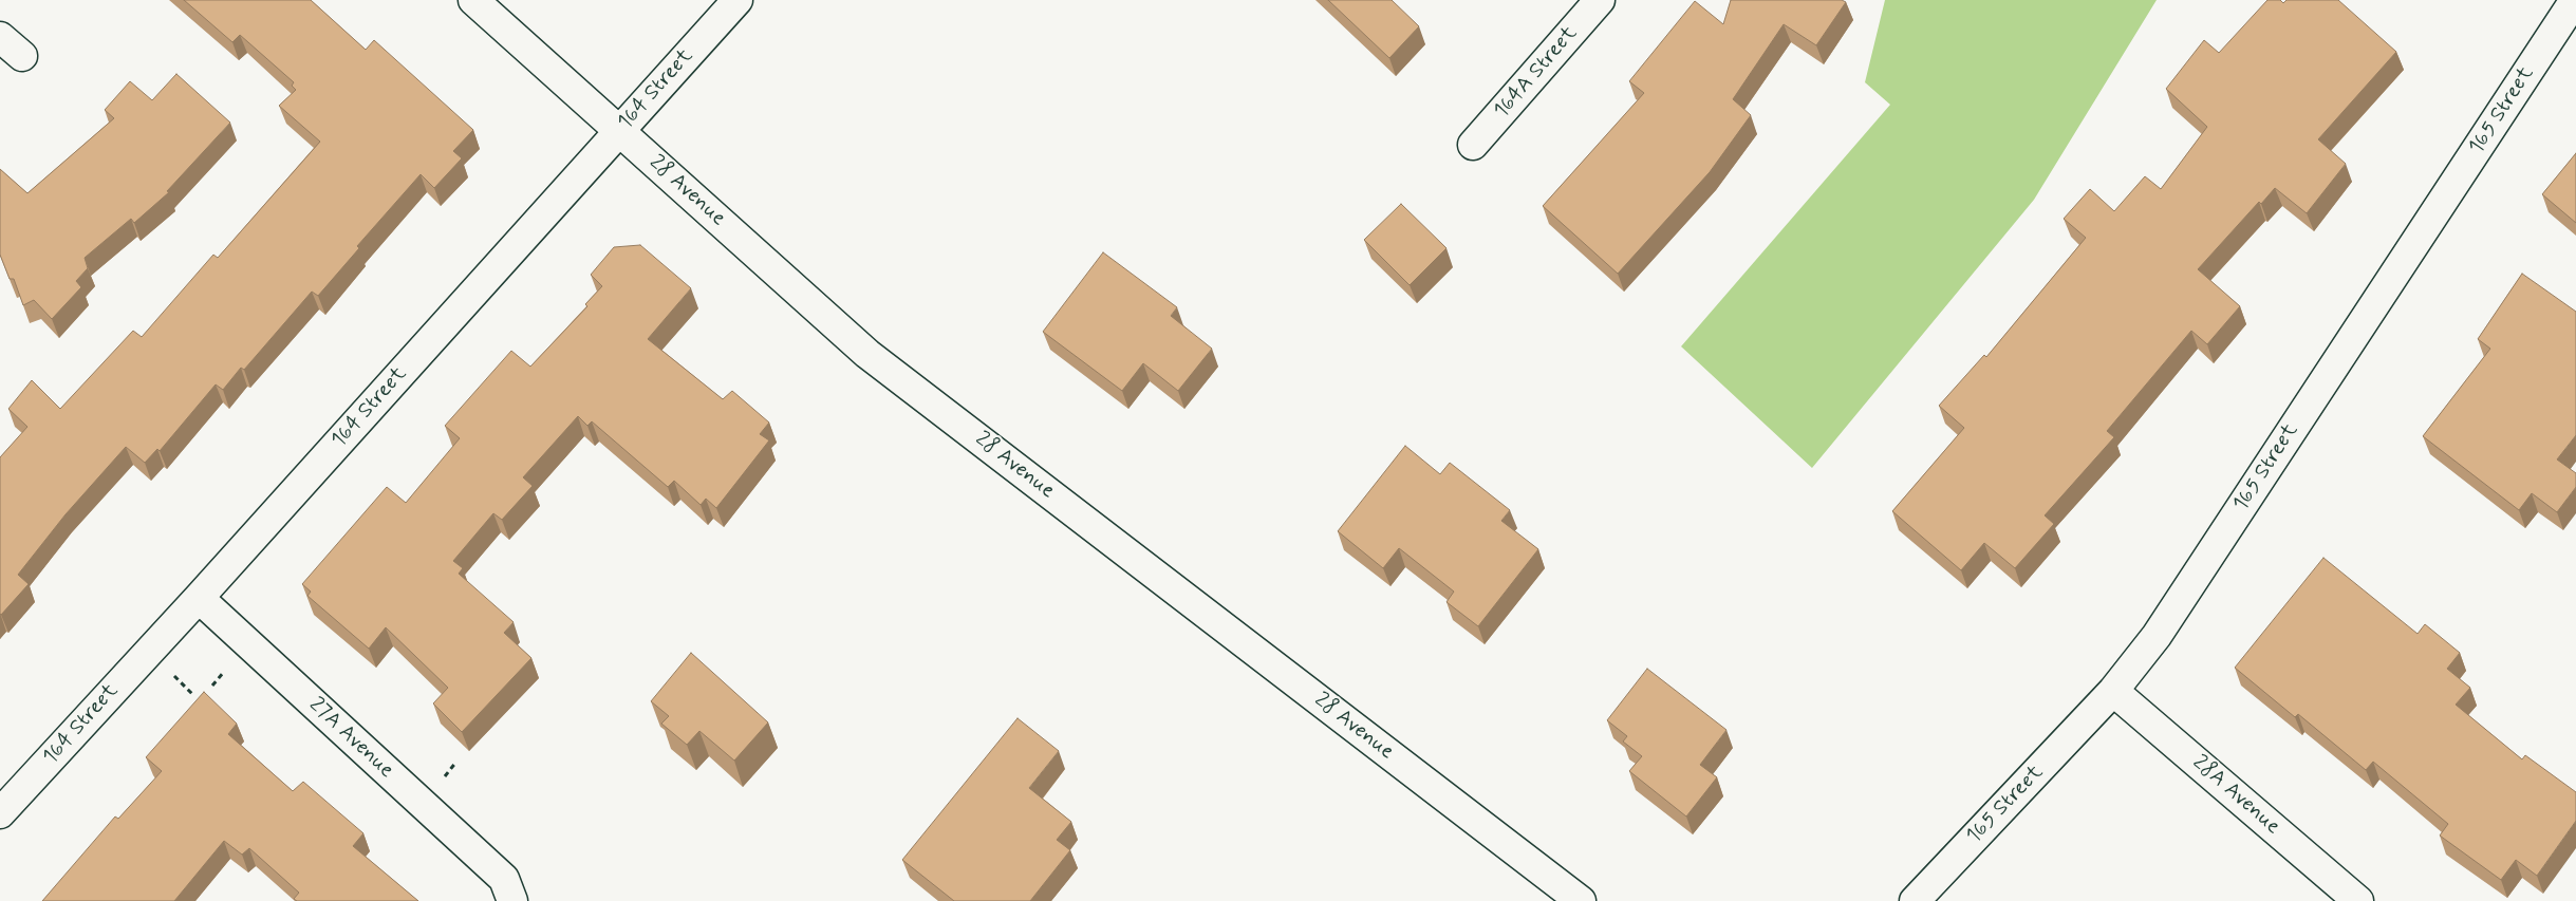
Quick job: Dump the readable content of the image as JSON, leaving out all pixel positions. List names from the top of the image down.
{
  "streets": {
    "street": [
      "164A Street",
      "164 Street",
      "165 Street",
      "28 Avenue",
      "27A Avenue",
      "28A Avenue"
    ]
  },
  "crossings": [
    ["164 Street", "28 Avenue"],
    ["164 Street", "27A Avenue"],
    ["165 Street", "28A Avenue"]
  ]
}
